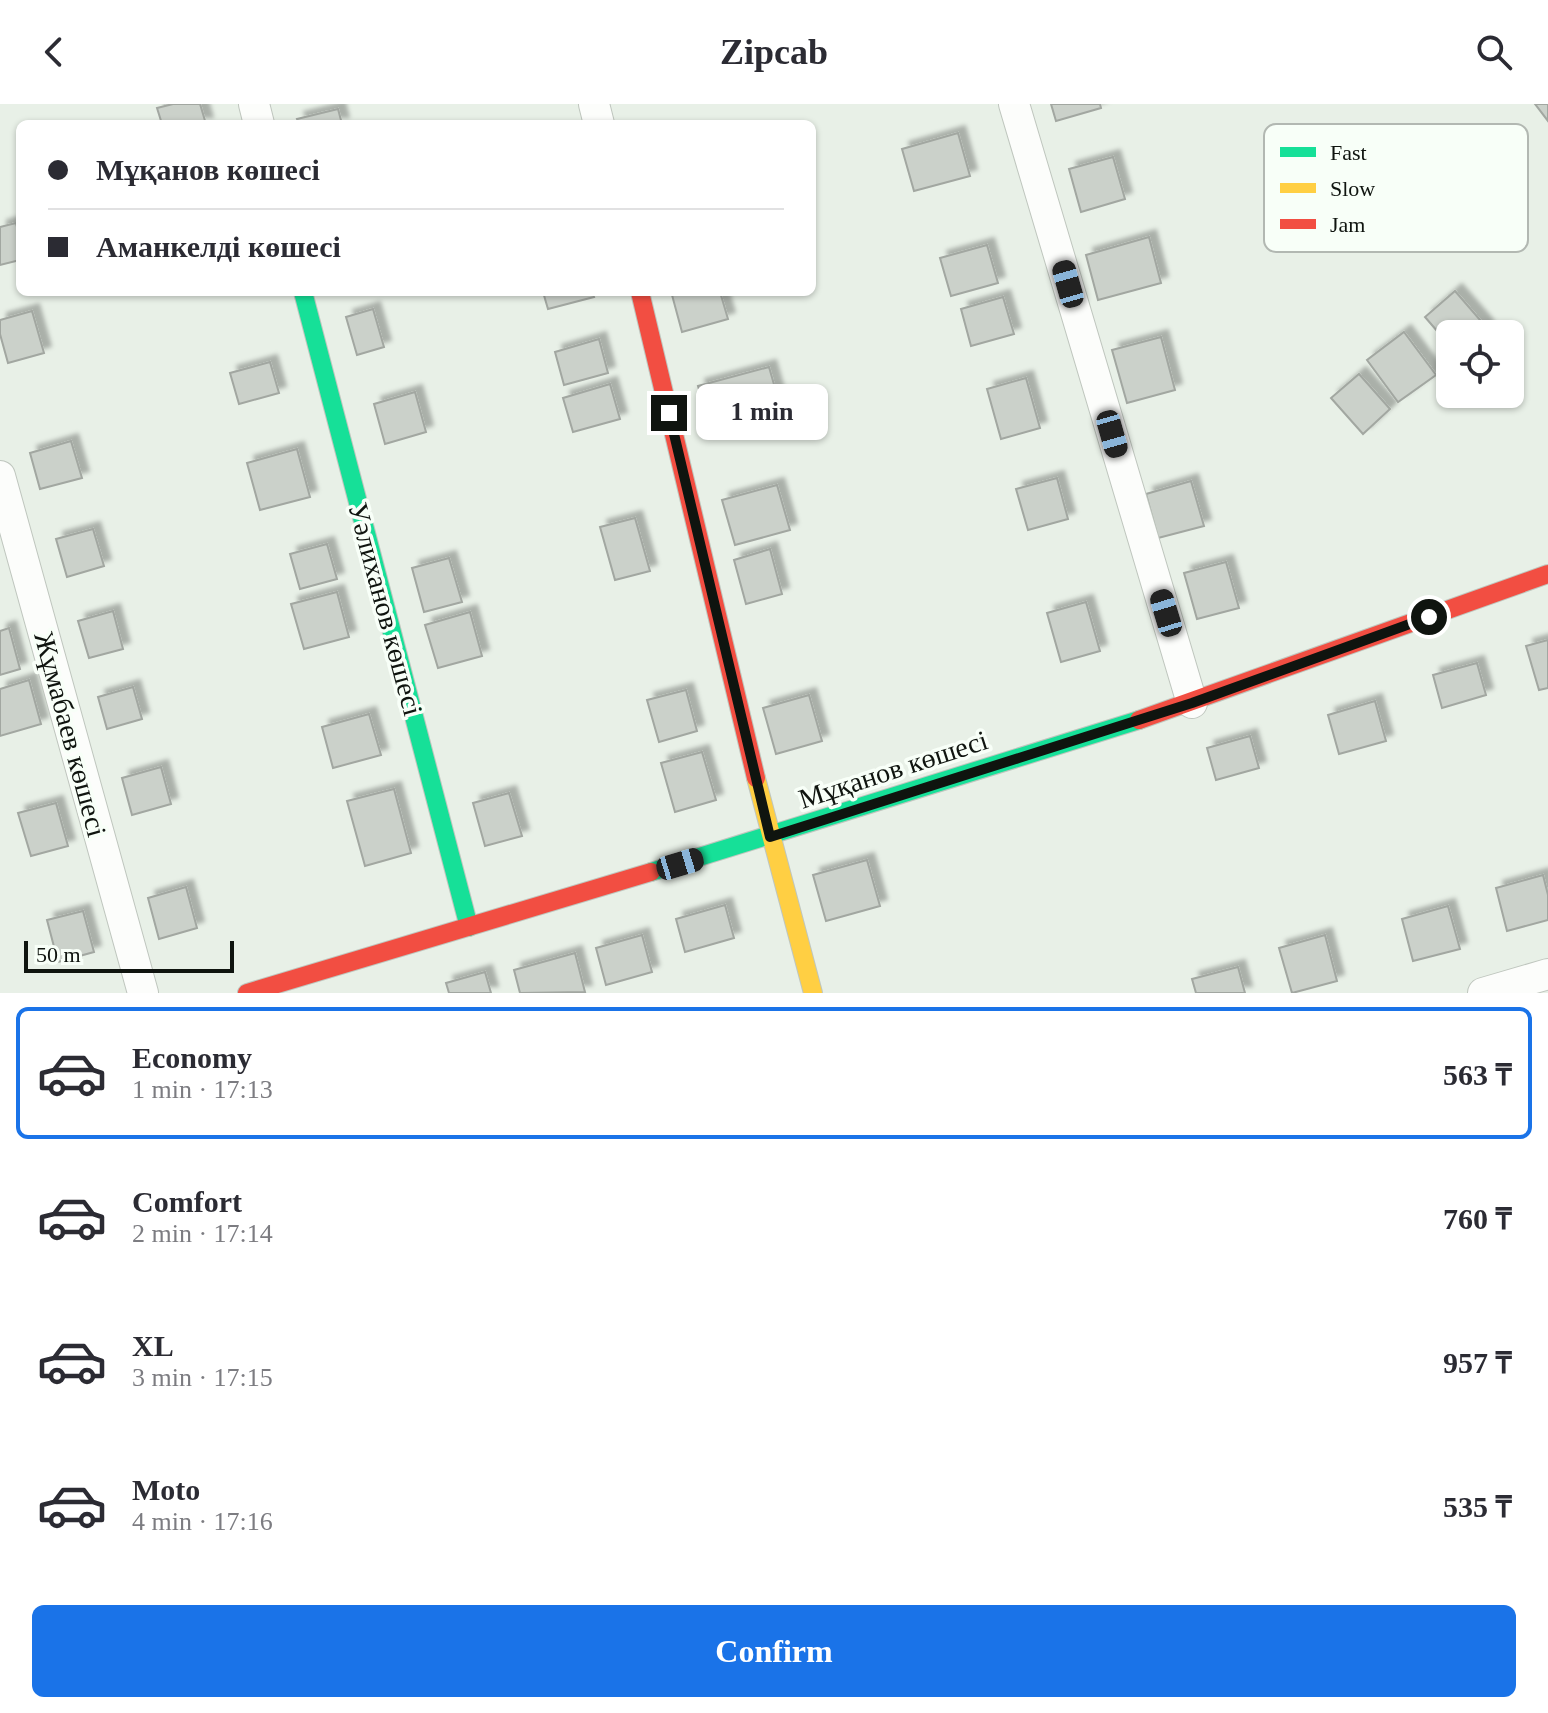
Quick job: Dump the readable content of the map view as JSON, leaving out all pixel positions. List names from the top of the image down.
{
  "streets": {
    "street": ["Уәлиханов көшесі", "Жұмабаев көшесі", "Мұқанов көшесі"]
  },
  "crossings": [
    ["Уәлиханов көшесі", "Мұқанов көшесі"]
  ],
  "legend": ["Fast", "Slow", "Jam"],
  "scale_bar": "50 m",
  "page": {
    "header": "Zipcab",
    "banner": ["Мұқанов көшесі", "Аманкелді көшесі"],
    "bubble": "1 min",
    "scale": "50 m",
    "list": [
      {
        "name": "Economy",
        "note": "1 min · 17:13",
        "value": "563 ₸"
      },
      {
        "name": "Comfort",
        "note": "2 min · 17:14",
        "value": "760 ₸"
      },
      {
        "name": "XL",
        "note": "3 min · 17:15",
        "value": "957 ₸"
      },
      {
        "name": "Moto",
        "note": "4 min · 17:16",
        "value": "535 ₸"
      }
    ],
    "buttons": "Confirm"
  }
}
